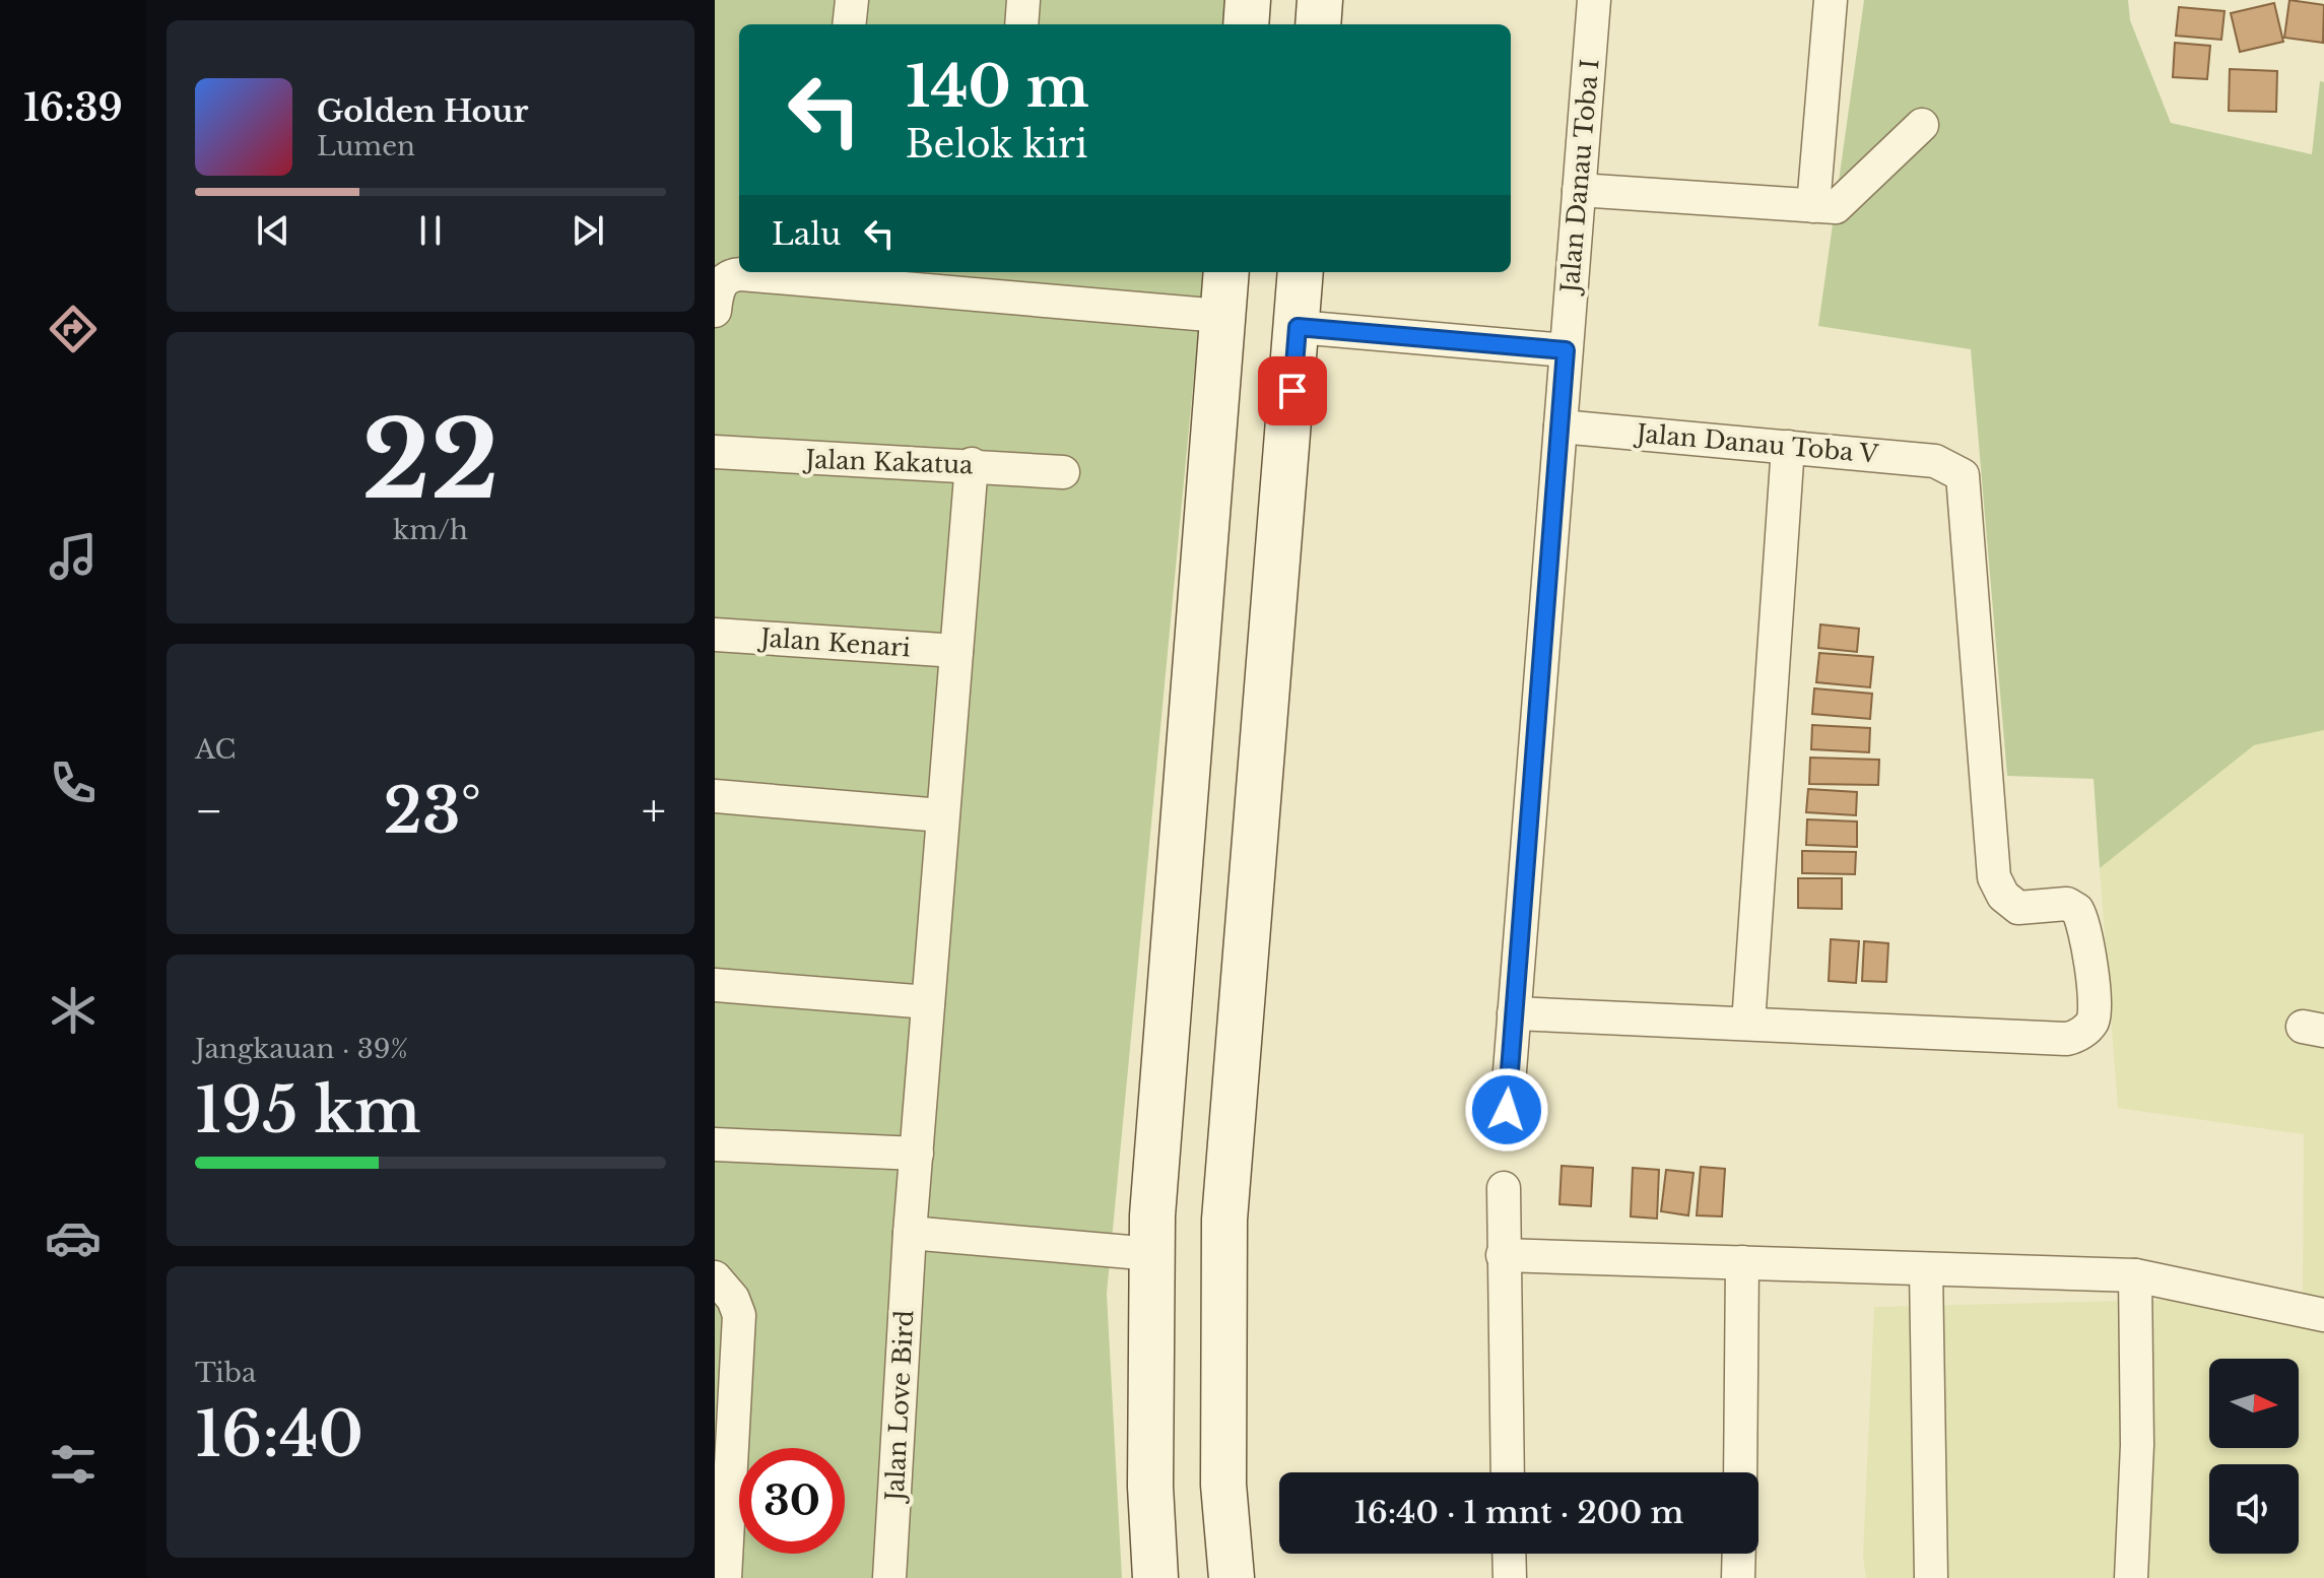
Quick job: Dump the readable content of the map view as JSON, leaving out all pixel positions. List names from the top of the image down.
{
  "streets": {
    "street": [
      "Jalan Danau Toba I",
      "Jalan Danau Toba V",
      "Jalan Kakatua",
      "Jalan Kenari",
      "Jalan Love Bird"
    ]
  },
  "crossings": [
    ["Jalan Danau Toba I", "Jalan Danau Toba V"],
    ["Jalan Kakatua", "Jalan Love Bird"],
    ["Jalan Kenari", "Jalan Love Bird"]
  ],
  "north": "right",
  "page": {
    "tabs": "16:39",
    "turn": ["140 m", "Belok kiri"],
    "song": ["Golden Hour", "Lumen"],
    "then": "Lalu",
    "tile": [
      ["22", "km/h"],
      "AC",
      ["Jangkauan · 39%", "195 km"],
      ["Tiba", "16:40"]
    ],
    "heat": ["−", "23°", "+"],
    "limit": "30",
    "trip": "16:40 · 1 mnt · 200 m"
  }
}
